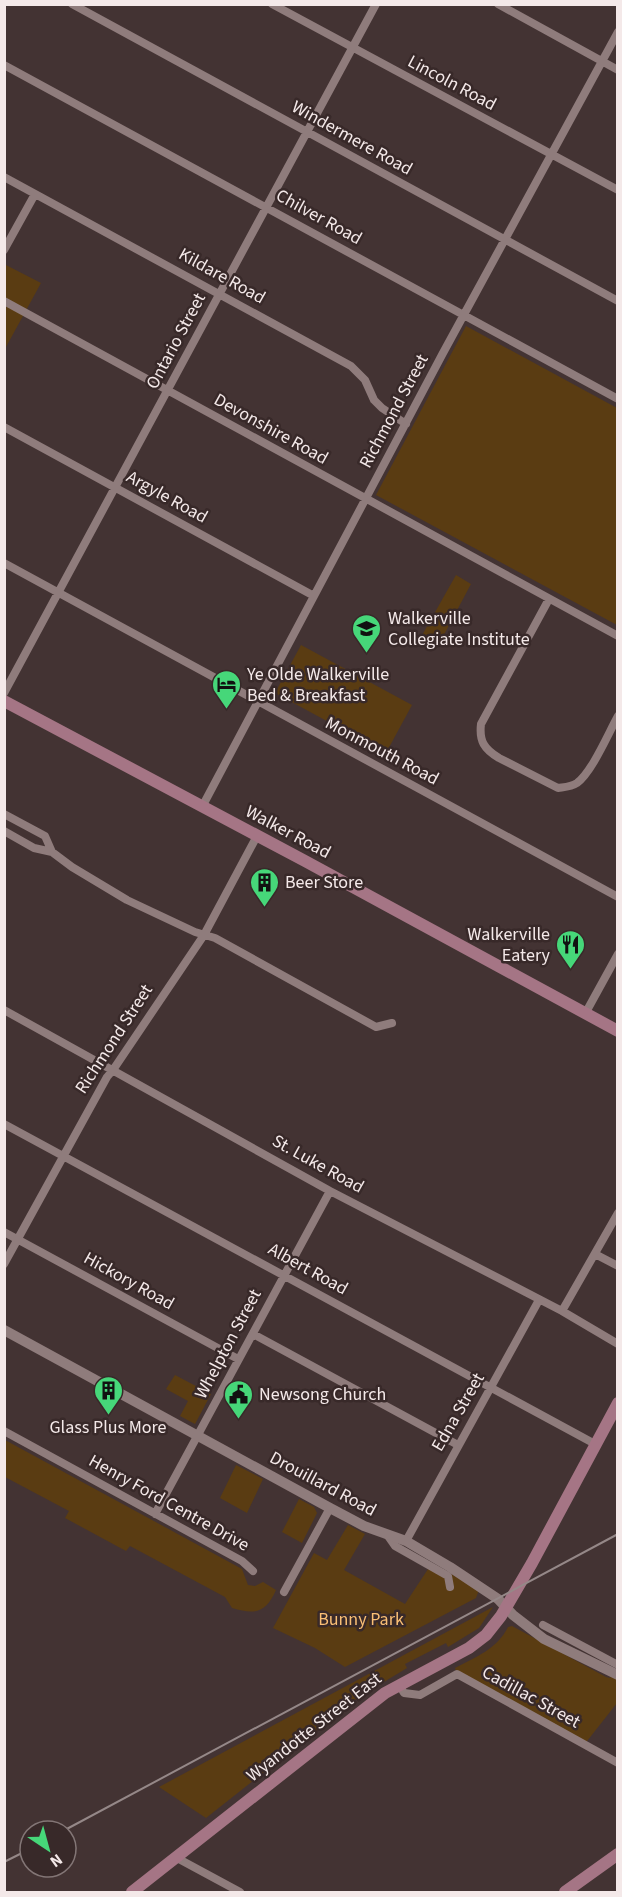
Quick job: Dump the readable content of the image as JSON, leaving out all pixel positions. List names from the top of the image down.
{
  "streets": {
    "main road": ["Walker Road", "Wyandotte Street East"],
    "street": [
      "Lincoln Road",
      "Windermere Road",
      "Chilver Road",
      "Kildare Road",
      "Ontario Street",
      "Richmond Street",
      "Devonshire Road",
      "Argyle Road",
      "Monmouth Road",
      "St. Luke Road",
      "Albert Road",
      "Hickory Road",
      "Whelpton Street",
      "Edna Street",
      "Drouillard Road",
      "Henry Ford Centre Drive",
      "Cadillac Street"
    ]
  },
  "crossings": [
    ["Lincoln Road", "Ontario Street"],
    ["Lincoln Road", "Richmond Street"],
    ["Windermere Road", "Ontario Street"],
    ["Windermere Road", "Richmond Street"],
    ["Chilver Road", "Ontario Street"],
    ["Chilver Road", "Richmond Street"],
    ["Kildare Road", "Ontario Street"],
    ["Kildare Road", "Richmond Street"],
    ["Ontario Street", "Devonshire Road"],
    ["Ontario Street", "Argyle Road"],
    ["Ontario Street", "Monmouth Road"],
    ["Richmond Street", "Devonshire Road"],
    ["Richmond Street", "Argyle Road"],
    ["Richmond Street", "Monmouth Road"],
    ["Richmond Street", "Walker Road"],
    ["Richmond Street", "St. Luke Road"],
    ["Richmond Street", "Albert Road"],
    ["Richmond Street", "Hickory Road"],
    ["St. Luke Road", "Whelpton Street"],
    ["St. Luke Road", "Edna Street"],
    ["Albert Road", "Whelpton Street"],
    ["Albert Road", "Edna Street"],
    ["Albert Road", "Wyandotte Street East"],
    ["Hickory Road", "Whelpton Street"],
    ["Whelpton Street", "Drouillard Road"],
    ["Whelpton Street", "Henry Ford Centre Drive"],
    ["Edna Street", "Drouillard Road"],
    ["Drouillard Road", "Wyandotte Street East"],
    ["Cadillac Street", "Wyandotte Street East"]
  ],
  "parks": ["Bunny Park"],
  "places": {
    "school or university": ["Walkerville Collegiate Institute"],
    "hotel": ["Ye Olde Walkerville Bed & Breakfast"],
    "building": ["Beer Store", "Glass Plus More"],
    "restaurant": ["Walkerville Eatery"],
    "public building": ["Newsong Church"]
  },
  "north": "bottom right"
}
